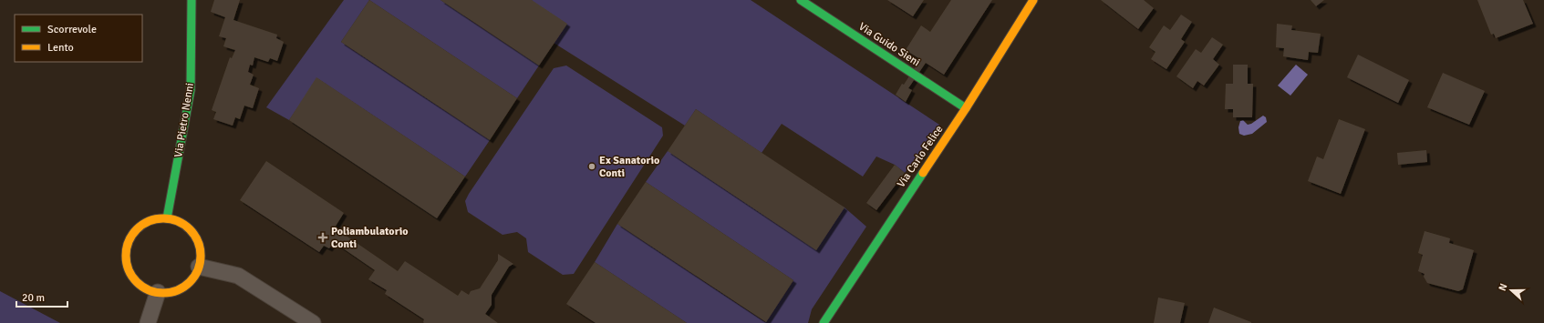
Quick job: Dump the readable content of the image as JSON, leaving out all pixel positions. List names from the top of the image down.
{
  "streets": {
    "street": ["Via Guido Sieni", "Via Pietro Nenni", "Via Carlo Felice"]
  },
  "crossings": [
    ["Via Guido Sieni", "Via Carlo Felice"]
  ],
  "places": {
    "other": ["Ex Sanatorio Conti"],
    "health": ["Poliambulatorio Conti"]
  },
  "legend": ["Scorrevole", "Lento"],
  "scale_bar": "20 m",
  "north": "left"
}
